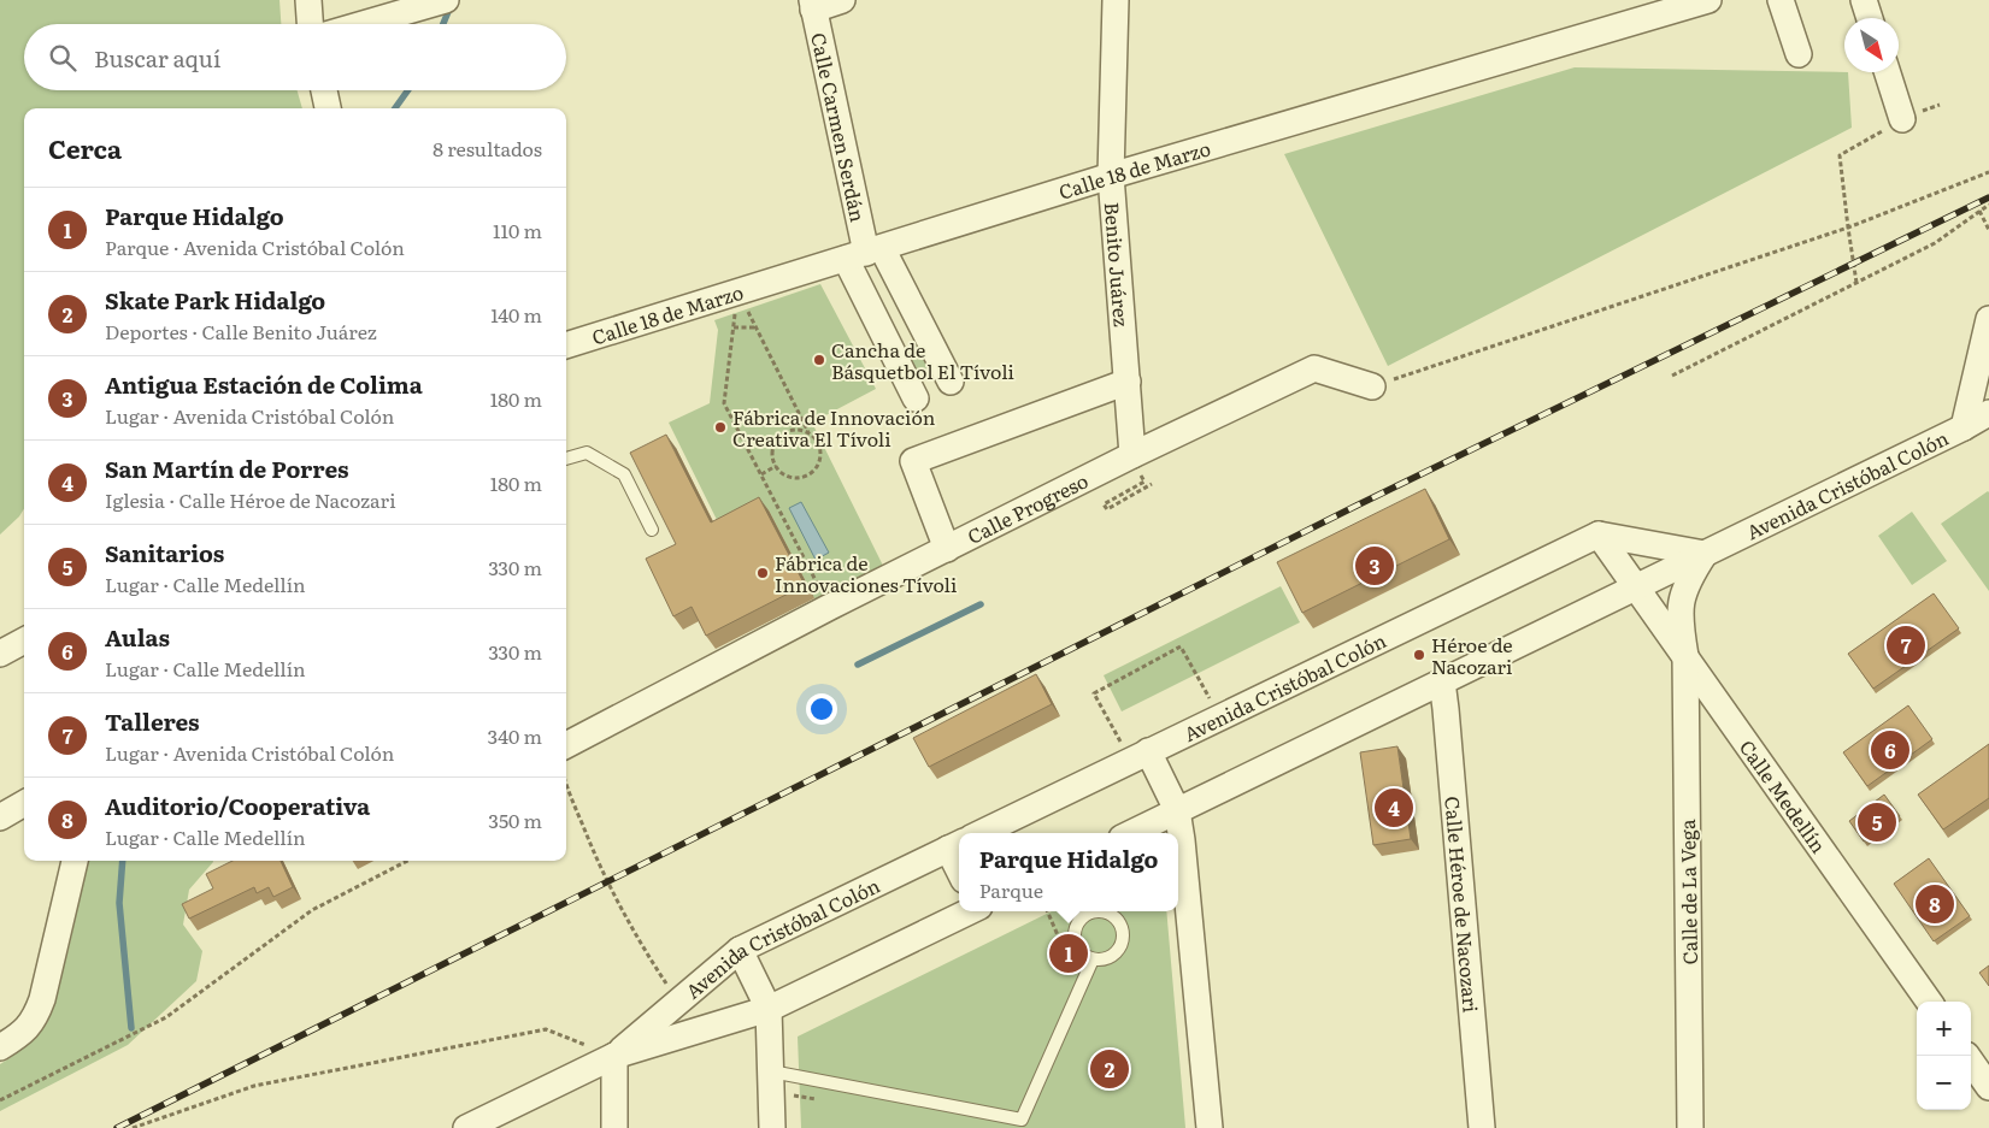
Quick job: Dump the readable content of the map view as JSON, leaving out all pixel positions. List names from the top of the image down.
{
  "streets": {
    "street": [
      "Calle Carmen Serdán",
      "Calle 18 de Marzo",
      "Benito Juárez",
      "Avenida Cristóbal Colón",
      "Calle Progreso",
      "Calle Medellín",
      "Calle de La Vega",
      "Calle Héroe de Nacozari"
    ]
  },
  "crossings": [
    ["Calle Carmen Serdán", "Calle 18 de Marzo"],
    ["Calle 18 de Marzo", "Benito Juárez"],
    ["Benito Juárez", "Calle Progreso"],
    ["Avenida Cristóbal Colón", "Calle Medellín"],
    ["Avenida Cristóbal Colón", "Calle Héroe de Nacozari"],
    ["Calle Medellín", "Calle de La Vega"]
  ],
  "places": [
    "Cancha de Básquetbol El Tívoli",
    "Fábrica de Innovación Creativa El Tívoli",
    "Fábrica de Innovaciones Tívoli",
    "Héroe de Nacozari"
  ],
  "north": "bottom right",
  "page": {
    "search": "Buscar aquí",
    "heading": ["Cerca", "8 resultados"],
    "list": [
      {
        "mark": "1",
        "name": "Parque Hidalgo",
        "note": "Parque · Avenida Cristóbal Colón",
        "value": "110 m"
      },
      {
        "mark": "2",
        "name": "Skate Park Hidalgo",
        "note": "Deportes · Calle Benito Juárez",
        "value": "140 m"
      },
      {
        "mark": "3",
        "name": "Antigua Estación de Colima",
        "note": "Lugar · Avenida Cristóbal Colón",
        "value": "180 m"
      },
      {
        "mark": "4",
        "name": "San Martín de Porres",
        "note": "Iglesia · Calle Héroe de Nacozari",
        "value": "180 m"
      },
      {
        "mark": "5",
        "name": "Sanitarios",
        "note": "Lugar · Calle Medellín",
        "value": "330 m"
      },
      {
        "mark": "6",
        "name": "Aulas",
        "note": "Lugar · Calle Medellín",
        "value": "330 m"
      },
      {
        "mark": "7",
        "name": "Talleres",
        "note": "Lugar · Avenida Cristóbal Colón",
        "value": "340 m"
      },
      {
        "mark": "8",
        "name": "Auditorio/Cooperativa",
        "note": "Lugar · Calle Medellín",
        "value": "350 m"
      }
    ],
    "pins": [
      "3",
      "7",
      "6",
      "4",
      "5",
      "8",
      "1",
      "2"
    ],
    "popup": ["Parque Hidalgo", "Parque"],
    "map_buttons": ["+", "−"]
  }
}
